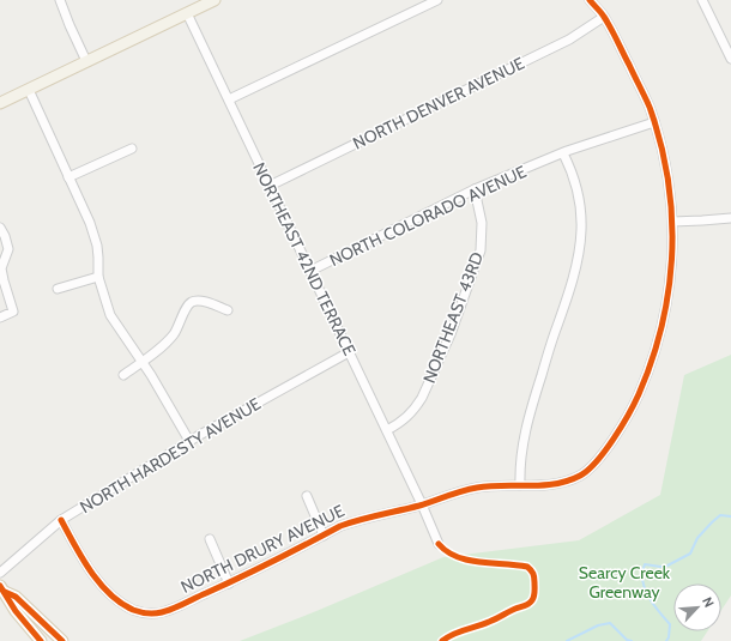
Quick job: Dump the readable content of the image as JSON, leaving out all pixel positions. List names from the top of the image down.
{
  "streets": {
    "street": [
      "NORTH DENVER AVENUE",
      "NORTH COLORADO AVENUE",
      "NORTHEAST 42ND TERRACE",
      "NORTHEAST 43RD",
      "NORTH HARDESTY AVENUE",
      "NORTH DRURY AVENUE"
    ]
  },
  "crossings": [
    ["NORTH DENVER AVENUE", "NORTHEAST 42ND TERRACE"],
    ["NORTH DENVER AVENUE", "NORTH DRURY AVENUE"],
    ["NORTH COLORADO AVENUE", "NORTHEAST 42ND TERRACE"],
    ["NORTH COLORADO AVENUE", "NORTHEAST 43RD"],
    ["NORTH COLORADO AVENUE", "NORTH DRURY AVENUE"],
    ["NORTHEAST 42ND TERRACE", "NORTHEAST 43RD"],
    ["NORTHEAST 42ND TERRACE", "NORTH HARDESTY AVENUE"],
    ["NORTHEAST 42ND TERRACE", "NORTH DRURY AVENUE"],
    ["NORTH HARDESTY AVENUE", "NORTH DRURY AVENUE"]
  ],
  "parks": ["Searcy Creek Greenway"],
  "north": "top right"
}
